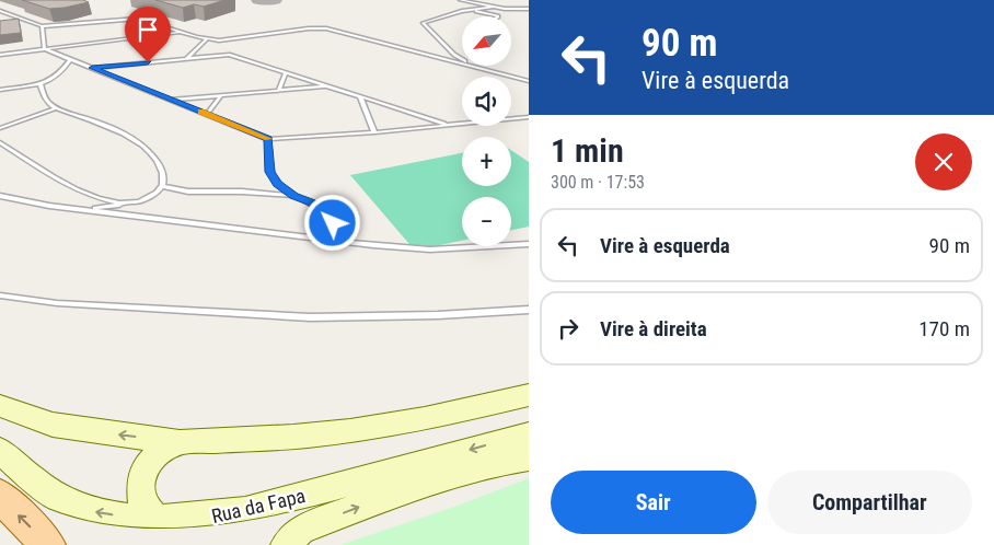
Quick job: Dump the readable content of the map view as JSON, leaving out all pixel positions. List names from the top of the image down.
{
  "streets": {
    "main road": ["Rua da Fapa"]
  },
  "north": "bottom left",
  "page": {
    "turn": ["90 m", "Vire à esquerda"],
    "map_buttons": ["+", "−"],
    "heading": ["1 min", "300 m · 17:53"],
    "list": [
      {
        "name": "Vire à esquerda",
        "value": "90 m"
      },
      {
        "name": "Vire à direita",
        "value": "170 m"
      }
    ],
    "buttons": ["Sair", "Compartilhar"]
  }
}
